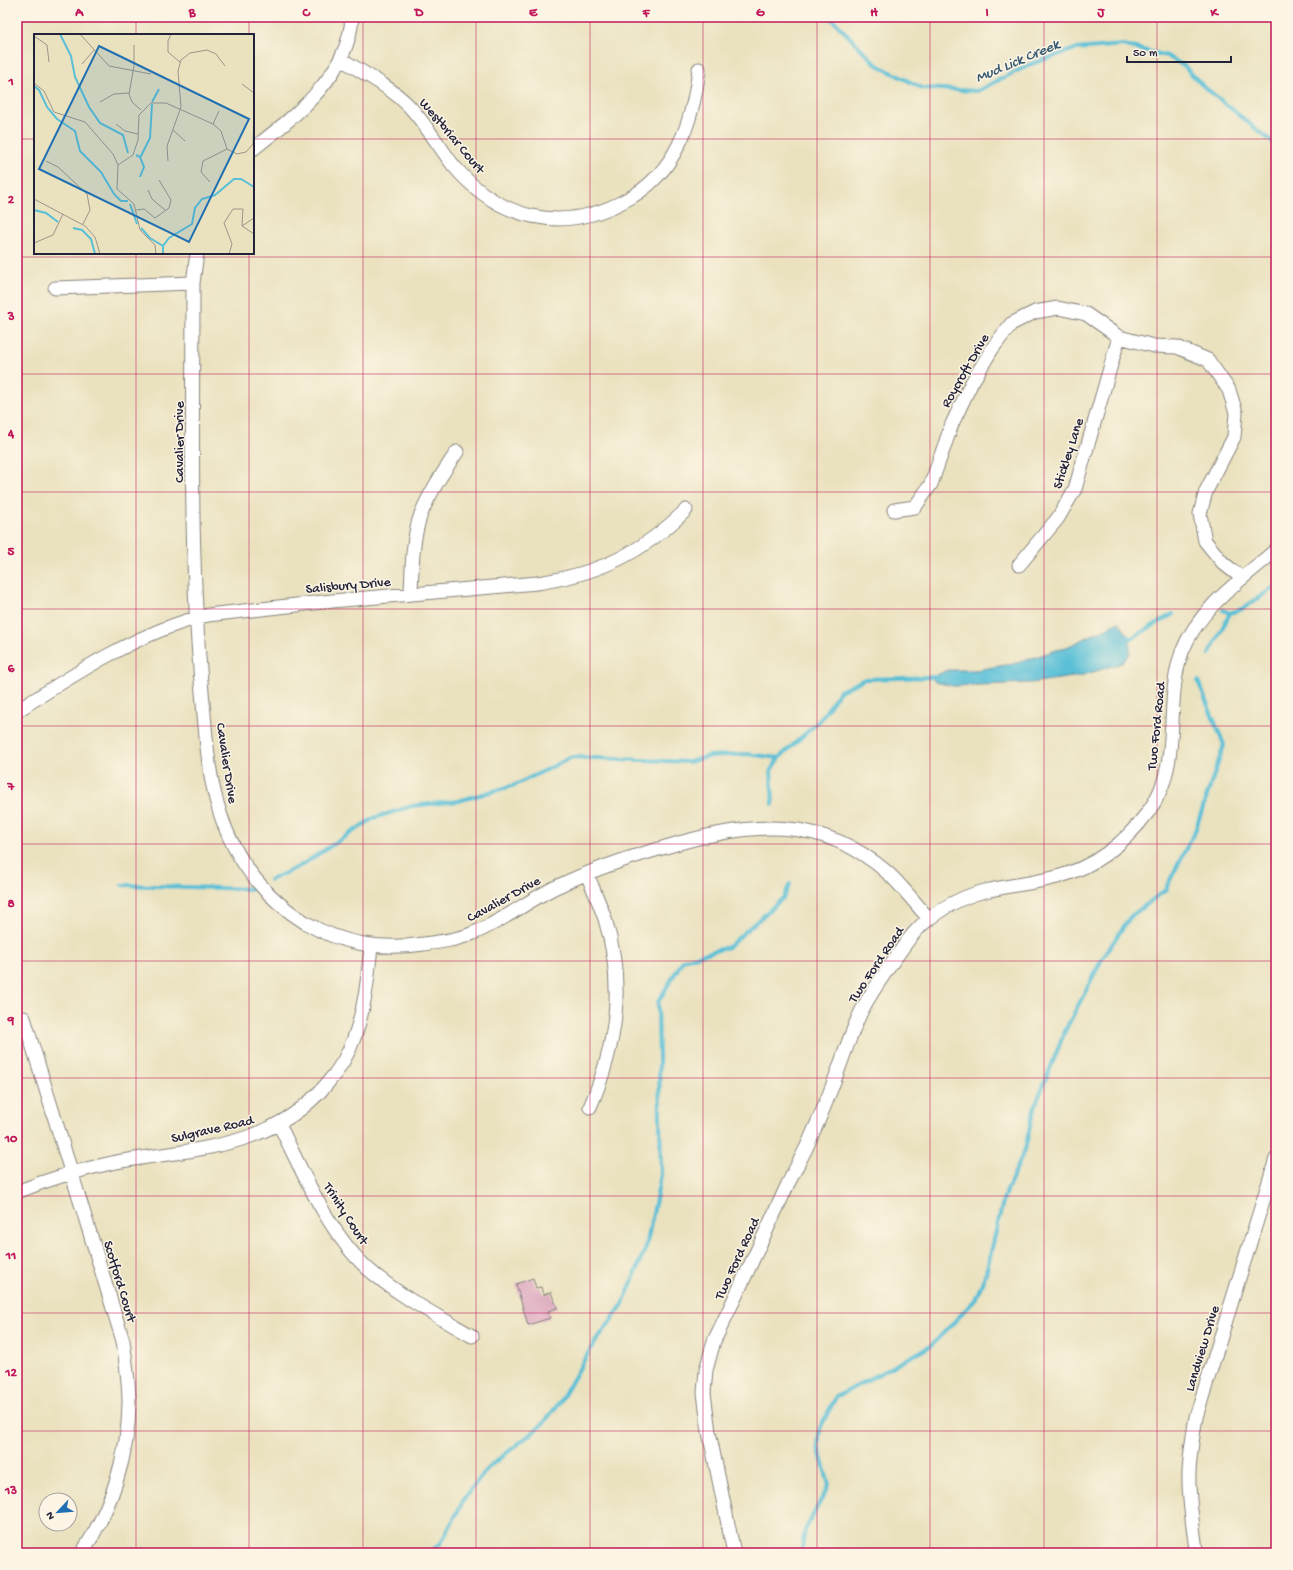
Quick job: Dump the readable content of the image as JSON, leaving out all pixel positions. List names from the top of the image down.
{
  "streets": {
    "street": [
      "Westbriar Court",
      "Roycroft Drive",
      "Cavalier Drive",
      "Stickley Lane",
      "Salisbury Drive",
      "Two Ford Road",
      "Sulgrave Road",
      "Trinity Court",
      "Scotford Court",
      "Landview Drive"
    ]
  },
  "crossings": [
    ["Roycroft Drive", "Stickley Lane"],
    ["Roycroft Drive", "Two Ford Road"],
    ["Cavalier Drive", "Salisbury Drive"],
    ["Cavalier Drive", "Two Ford Road"],
    ["Cavalier Drive", "Sulgrave Road"],
    ["Sulgrave Road", "Trinity Court"],
    ["Sulgrave Road", "Scotford Court"]
  ],
  "water": ["Mud Lick Creek"],
  "scale_bar": "50 m",
  "north": "bottom left",
  "grid": {
    "columns": [
      "A",
      "B",
      "C",
      "D",
      "E",
      "F",
      "G",
      "H",
      "I",
      "J",
      "K"
    ],
    "rows": [
      "1",
      "2",
      "3",
      "4",
      "5",
      "6",
      "7",
      "8",
      "9",
      "10",
      "11",
      "12",
      "13"
    ]
  }
}
